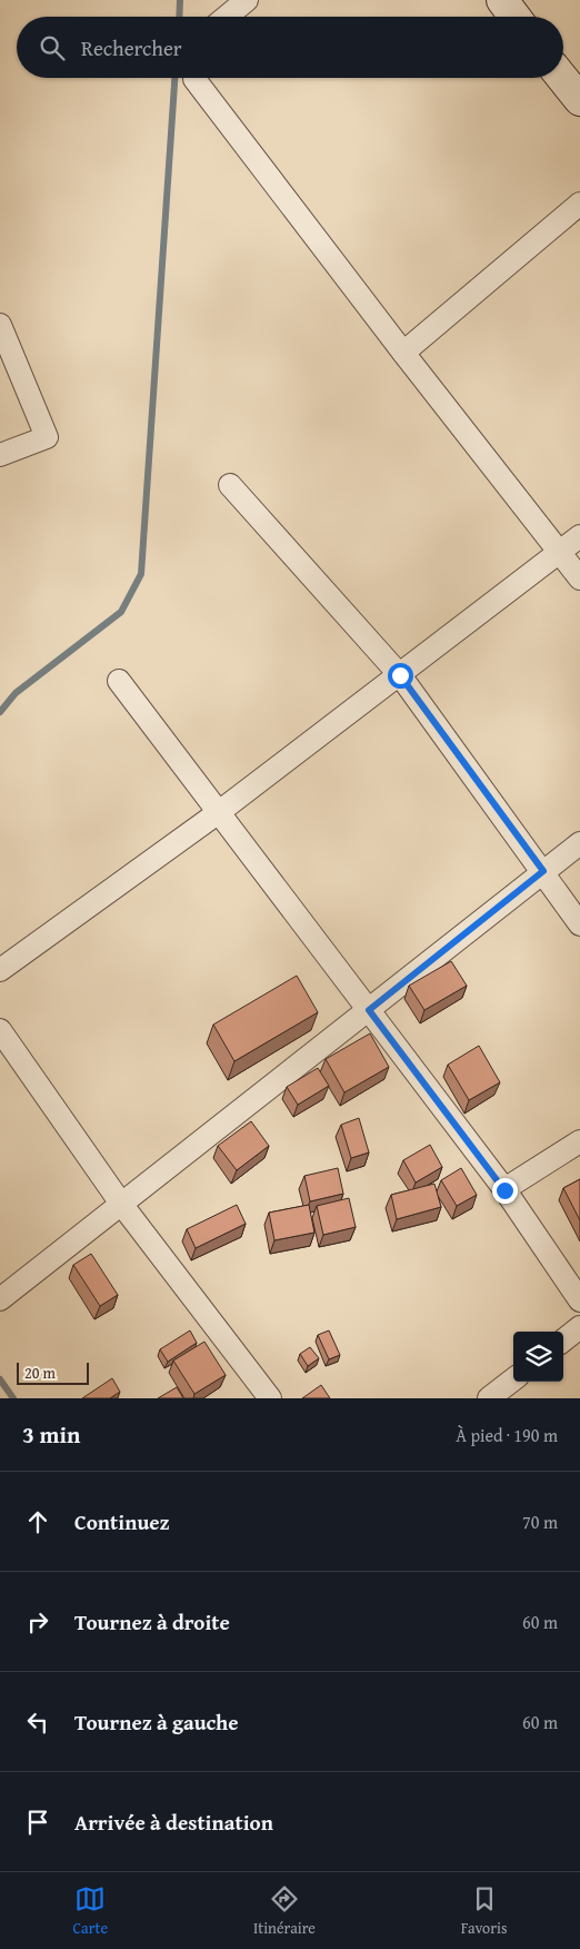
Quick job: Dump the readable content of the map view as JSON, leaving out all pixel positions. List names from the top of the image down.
{
  "scale_bar": "20 m",
  "page": {
    "search": "Rechercher",
    "scale": "20 m",
    "heading": ["3 min", "À pied · 190 m"],
    "list": [
      ["Continuez", "70 m"],
      ["Tournez à droite", "60 m"],
      ["Tournez à gauche", "60 m"],
      "Arrivée à destination"
    ],
    "nav": ["Carte", "Itinéraire", "Favoris"]
  }
}
